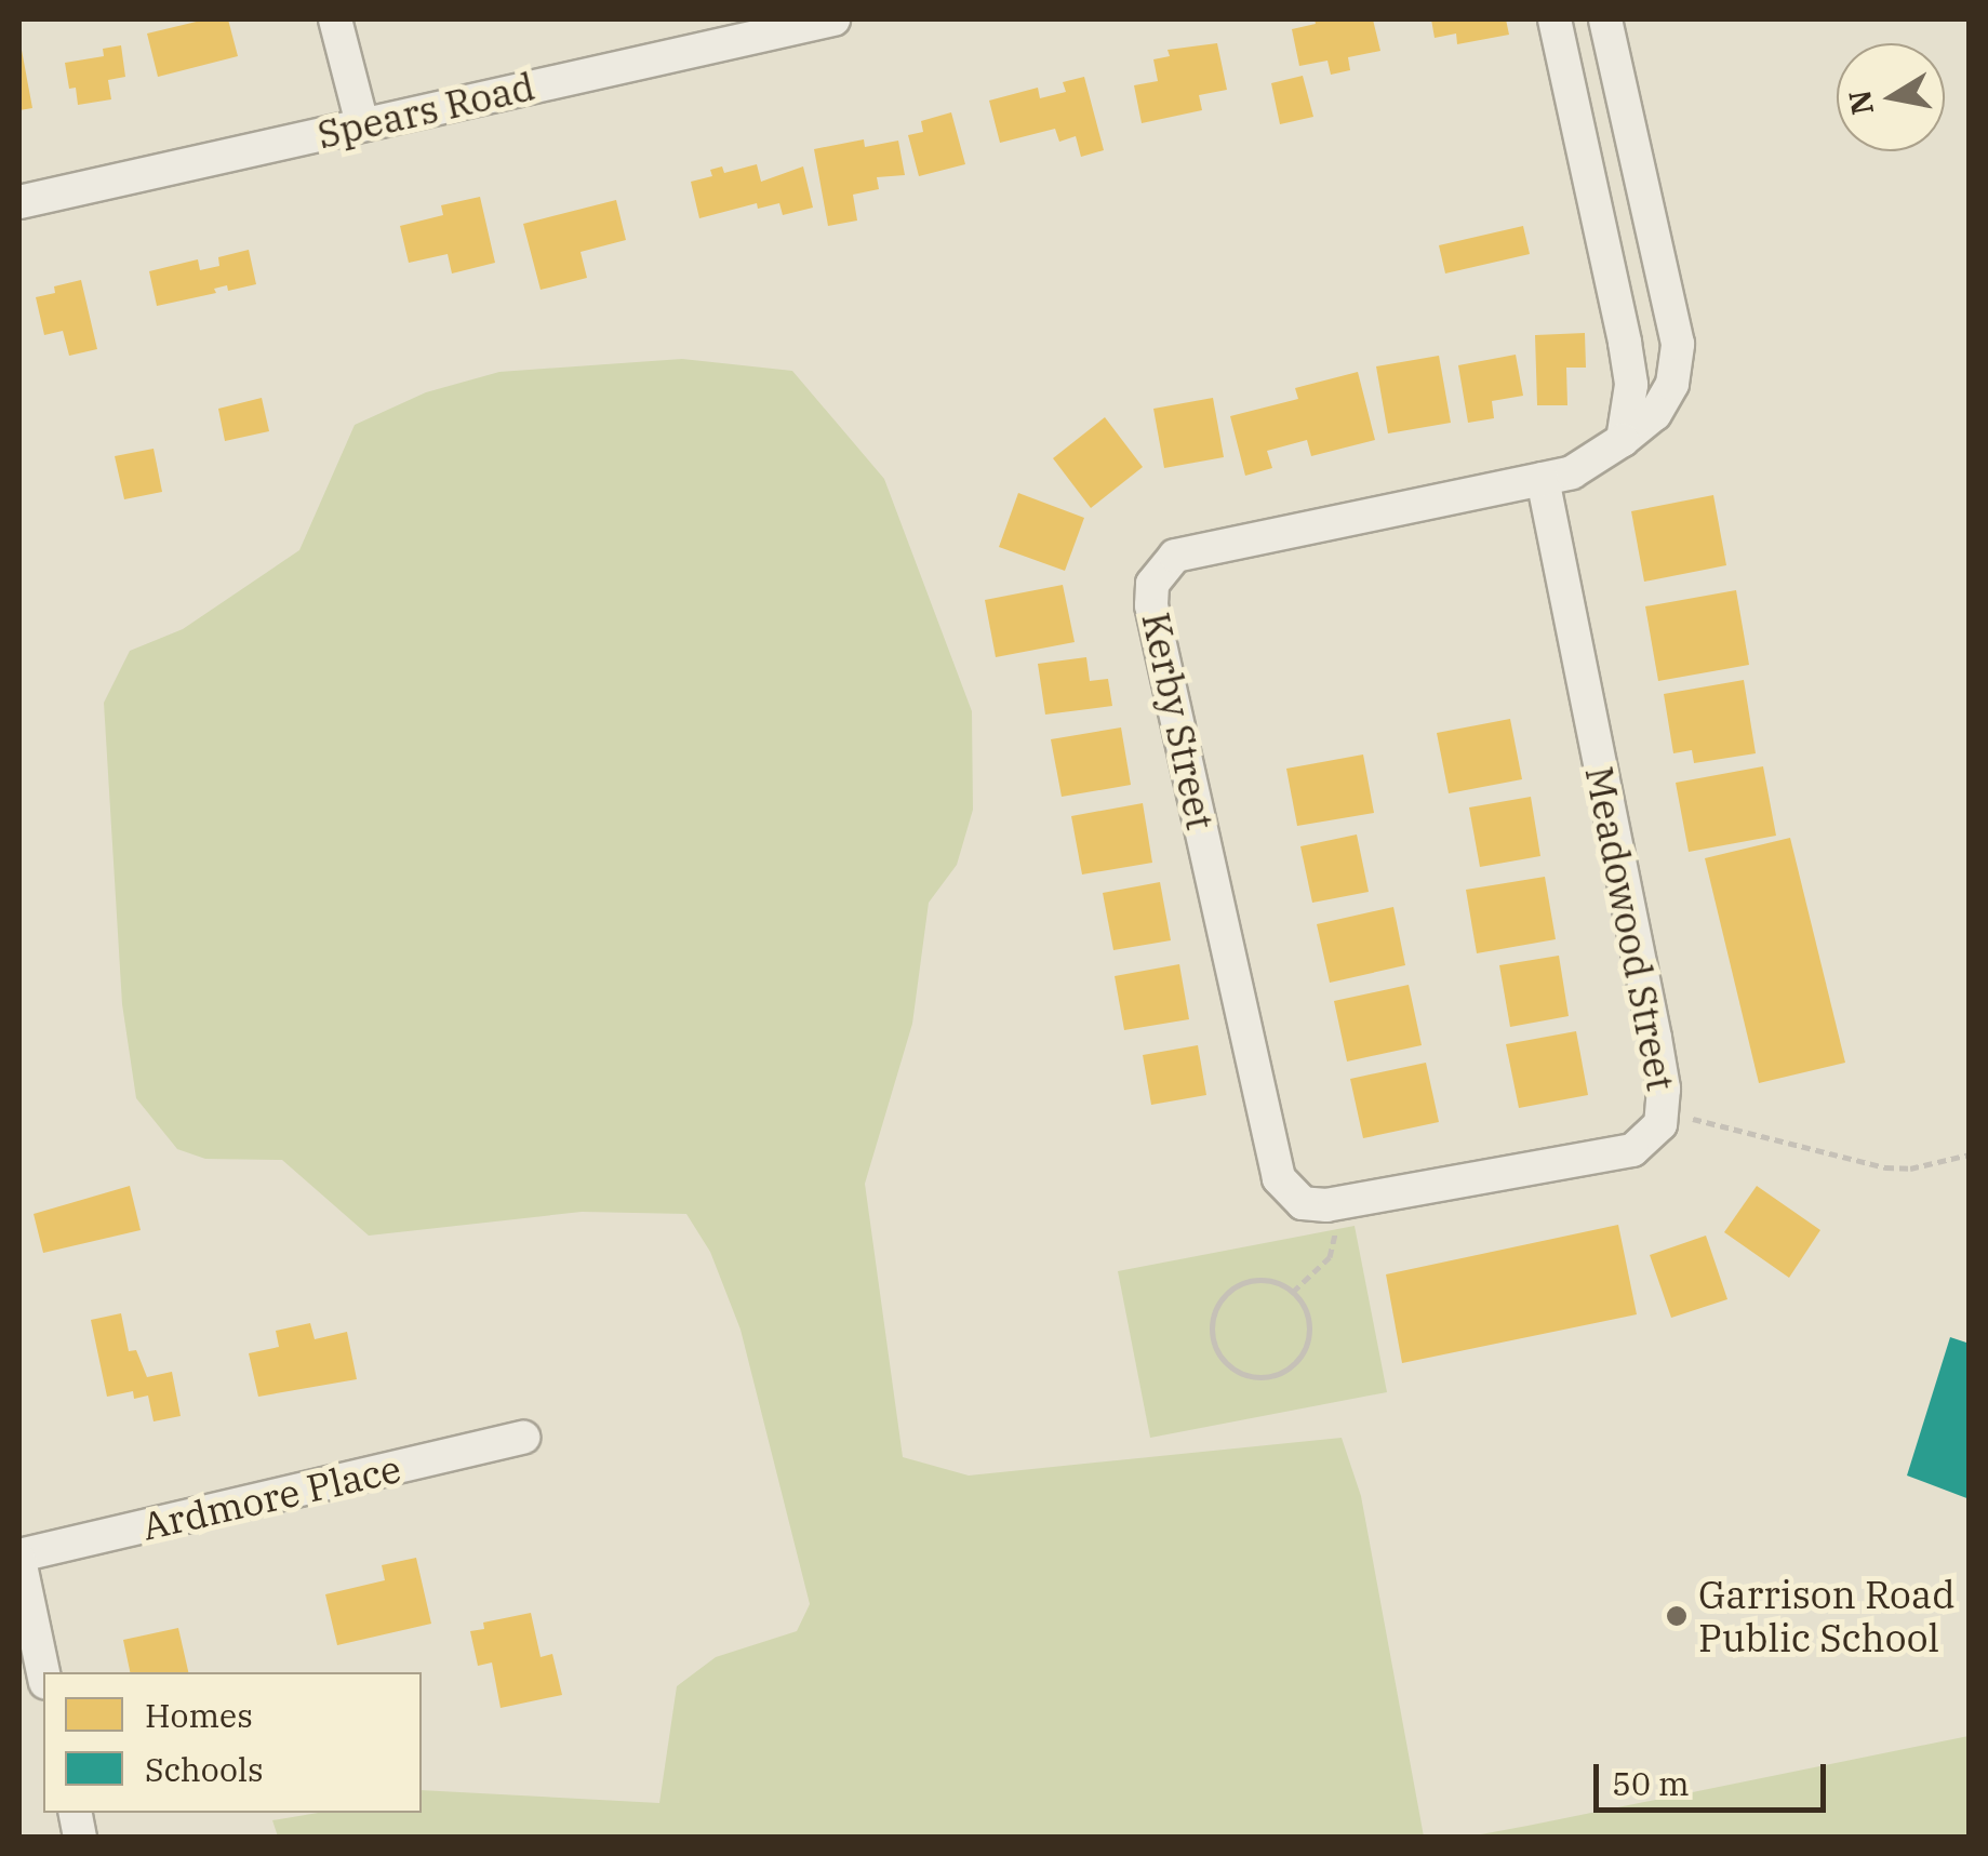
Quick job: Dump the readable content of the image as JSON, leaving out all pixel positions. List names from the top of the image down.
{
  "streets": {
    "street": [
      "Spears Road",
      "Kerby Street",
      "Meadowood Street",
      "Ardmore Place"
    ]
  },
  "crossings": [
    ["Kerby Street", "Meadowood Street"]
  ],
  "places": ["Garrison Road Public School"],
  "legend": ["Homes", "Schools"],
  "scale_bar": "50 m",
  "north": "left"
}
